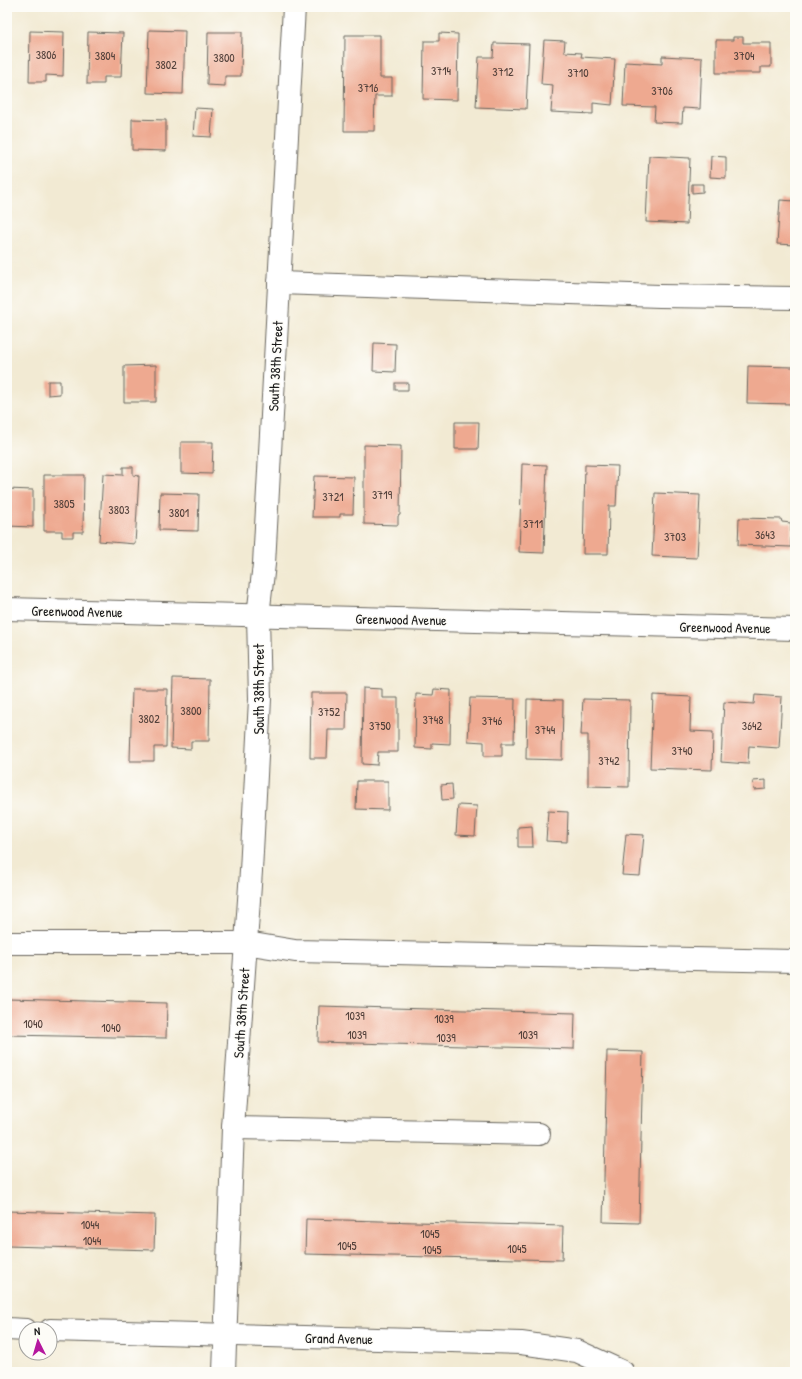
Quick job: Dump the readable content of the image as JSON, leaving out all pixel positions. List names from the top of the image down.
{
  "streets": {
    "street": ["South 38th Street", "Greenwood Avenue", "Grand Avenue"]
  },
  "crossings": [
    ["South 38th Street", "Greenwood Avenue"],
    ["South 38th Street", "Grand Avenue"]
  ],
  "house_numbers": [
    "3806",
    "3804",
    "3704",
    "3800",
    "3802",
    "3714",
    "3712",
    "3710",
    "3716",
    "3706",
    "3719",
    "3721",
    "3805",
    "3803",
    "3801",
    "3711",
    "3643",
    "3703",
    "3800",
    "3752",
    "3802",
    "3748",
    "3746",
    "3750",
    "3642",
    "3744",
    "3740",
    "3742",
    "1039",
    "1039",
    "1040",
    "1040",
    "1039",
    "1039",
    "1039",
    "1044",
    "1045",
    "1044",
    "1045",
    "1045",
    "1045"
  ],
  "north": "top"
}
